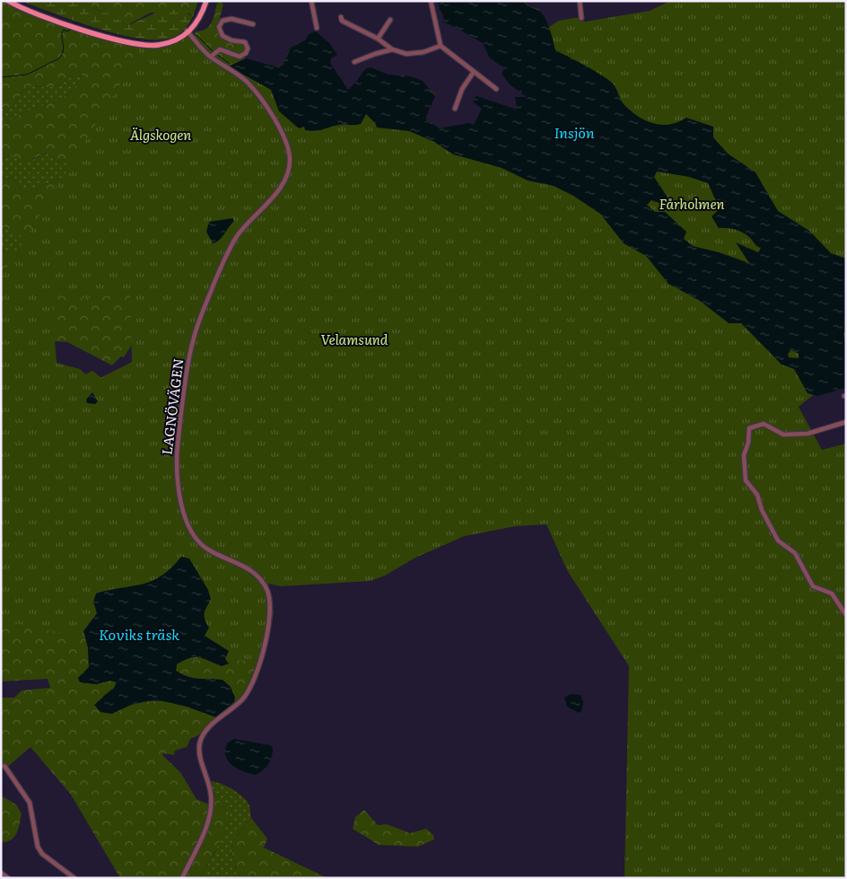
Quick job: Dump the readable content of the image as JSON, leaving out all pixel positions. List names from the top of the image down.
{
  "streets": {
    "street": ["LAGNÖVÄGEN"]
  },
  "water": ["Insjön", "Koviks träsk"],
  "parks": ["Älgskogen", "Fårholmen", "Velamsund"]
}
